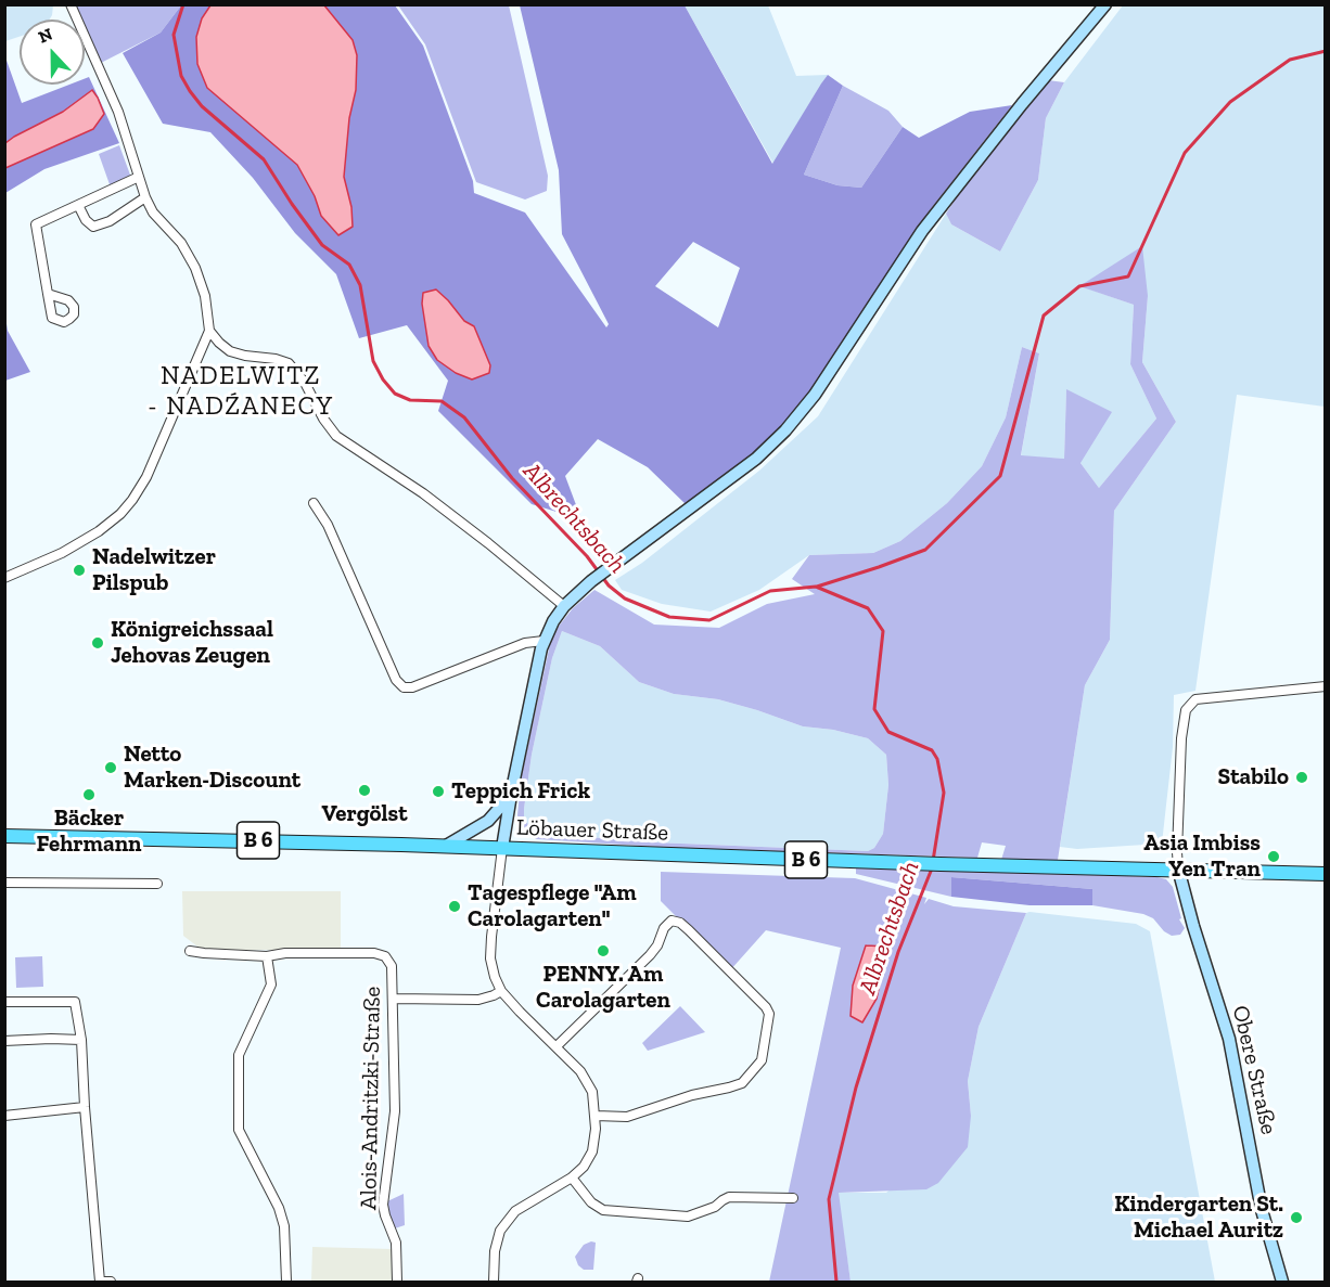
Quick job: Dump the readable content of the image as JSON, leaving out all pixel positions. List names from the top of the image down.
{
  "streets": {
    "main road": ["Löbauer Straße", "B 6", "Obere Straße"],
    "street": ["Alois-Andritzki-Straße"]
  },
  "crossings": [
    ["Löbauer Straße", "Obere Straße"]
  ],
  "districts": ["NADELWITZ - NADŹANECY"],
  "water": ["Albrechtsbach"],
  "places": [
    "Nadelwitzer Pilspub",
    "Königreichssaal Jehovas Zeugen",
    "Netto Marken-Discount",
    "Stabilo",
    "Vergölst",
    "Teppich Frick",
    "Bäcker Fehrmann",
    "Asia Imbiss Yen Tran",
    "Tagespflege \"Am Carolagarten\"",
    "PENNY. Am Carolagarten",
    "Kindergarten St. Michael Auritz"
  ],
  "north": "top"
}
